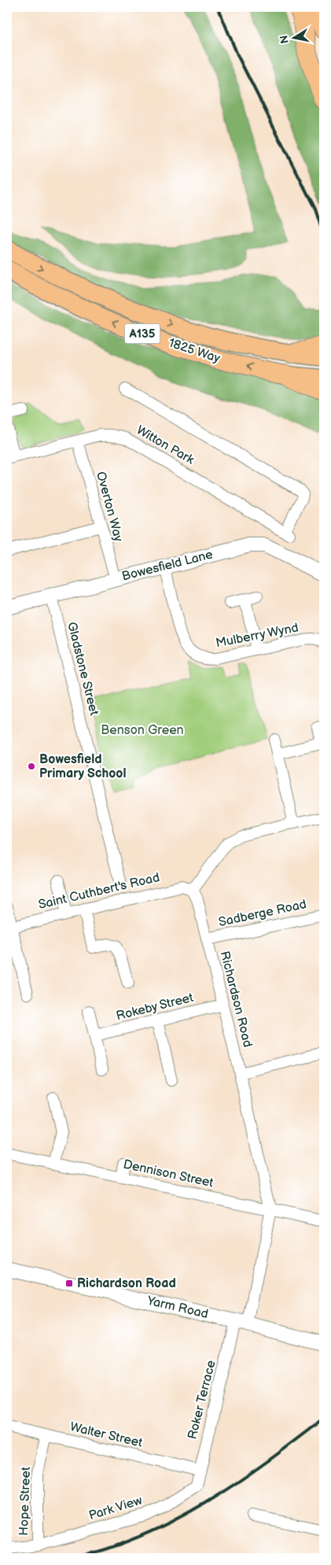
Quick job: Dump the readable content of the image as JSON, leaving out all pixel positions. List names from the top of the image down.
{
  "streets": {
    "main road": ["A135", "1825 Way"],
    "street": [
      "Witton Park",
      "Overton Way",
      "Bowesfield Lane",
      "Mulberry Wynd",
      "Gladstone Street",
      "Saint Cuthbert's Road",
      "Sadberge Road",
      "Richardson Road",
      "Rokeby Street",
      "Dennison Street",
      "Yarm Road",
      "Roker Terrace",
      "Walter Street",
      "Hope Street",
      "Park View"
    ]
  },
  "crossings": [
    ["Witton Park", "Overton Way"],
    ["Overton Way", "Bowesfield Lane"],
    ["Bowesfield Lane", "Mulberry Wynd"],
    ["Bowesfield Lane", "Gladstone Street"],
    ["Saint Cuthbert's Road", "Richardson Road"],
    ["Sadberge Road", "Richardson Road"],
    ["Richardson Road", "Rokeby Street"],
    ["Richardson Road", "Dennison Street"],
    ["Richardson Road", "Yarm Road"],
    ["Richardson Road", "Roker Terrace"],
    ["Yarm Road", "Roker Terrace"],
    ["Roker Terrace", "Walter Street"],
    ["Roker Terrace", "Park View"],
    ["Walter Street", "Hope Street"],
    ["Hope Street", "Park View"]
  ],
  "parks": ["Benson Green"],
  "places": {
    "other": ["Bowesfield Primary School"],
    "transit": ["Richardson Road"]
  },
  "north": "left"
}
